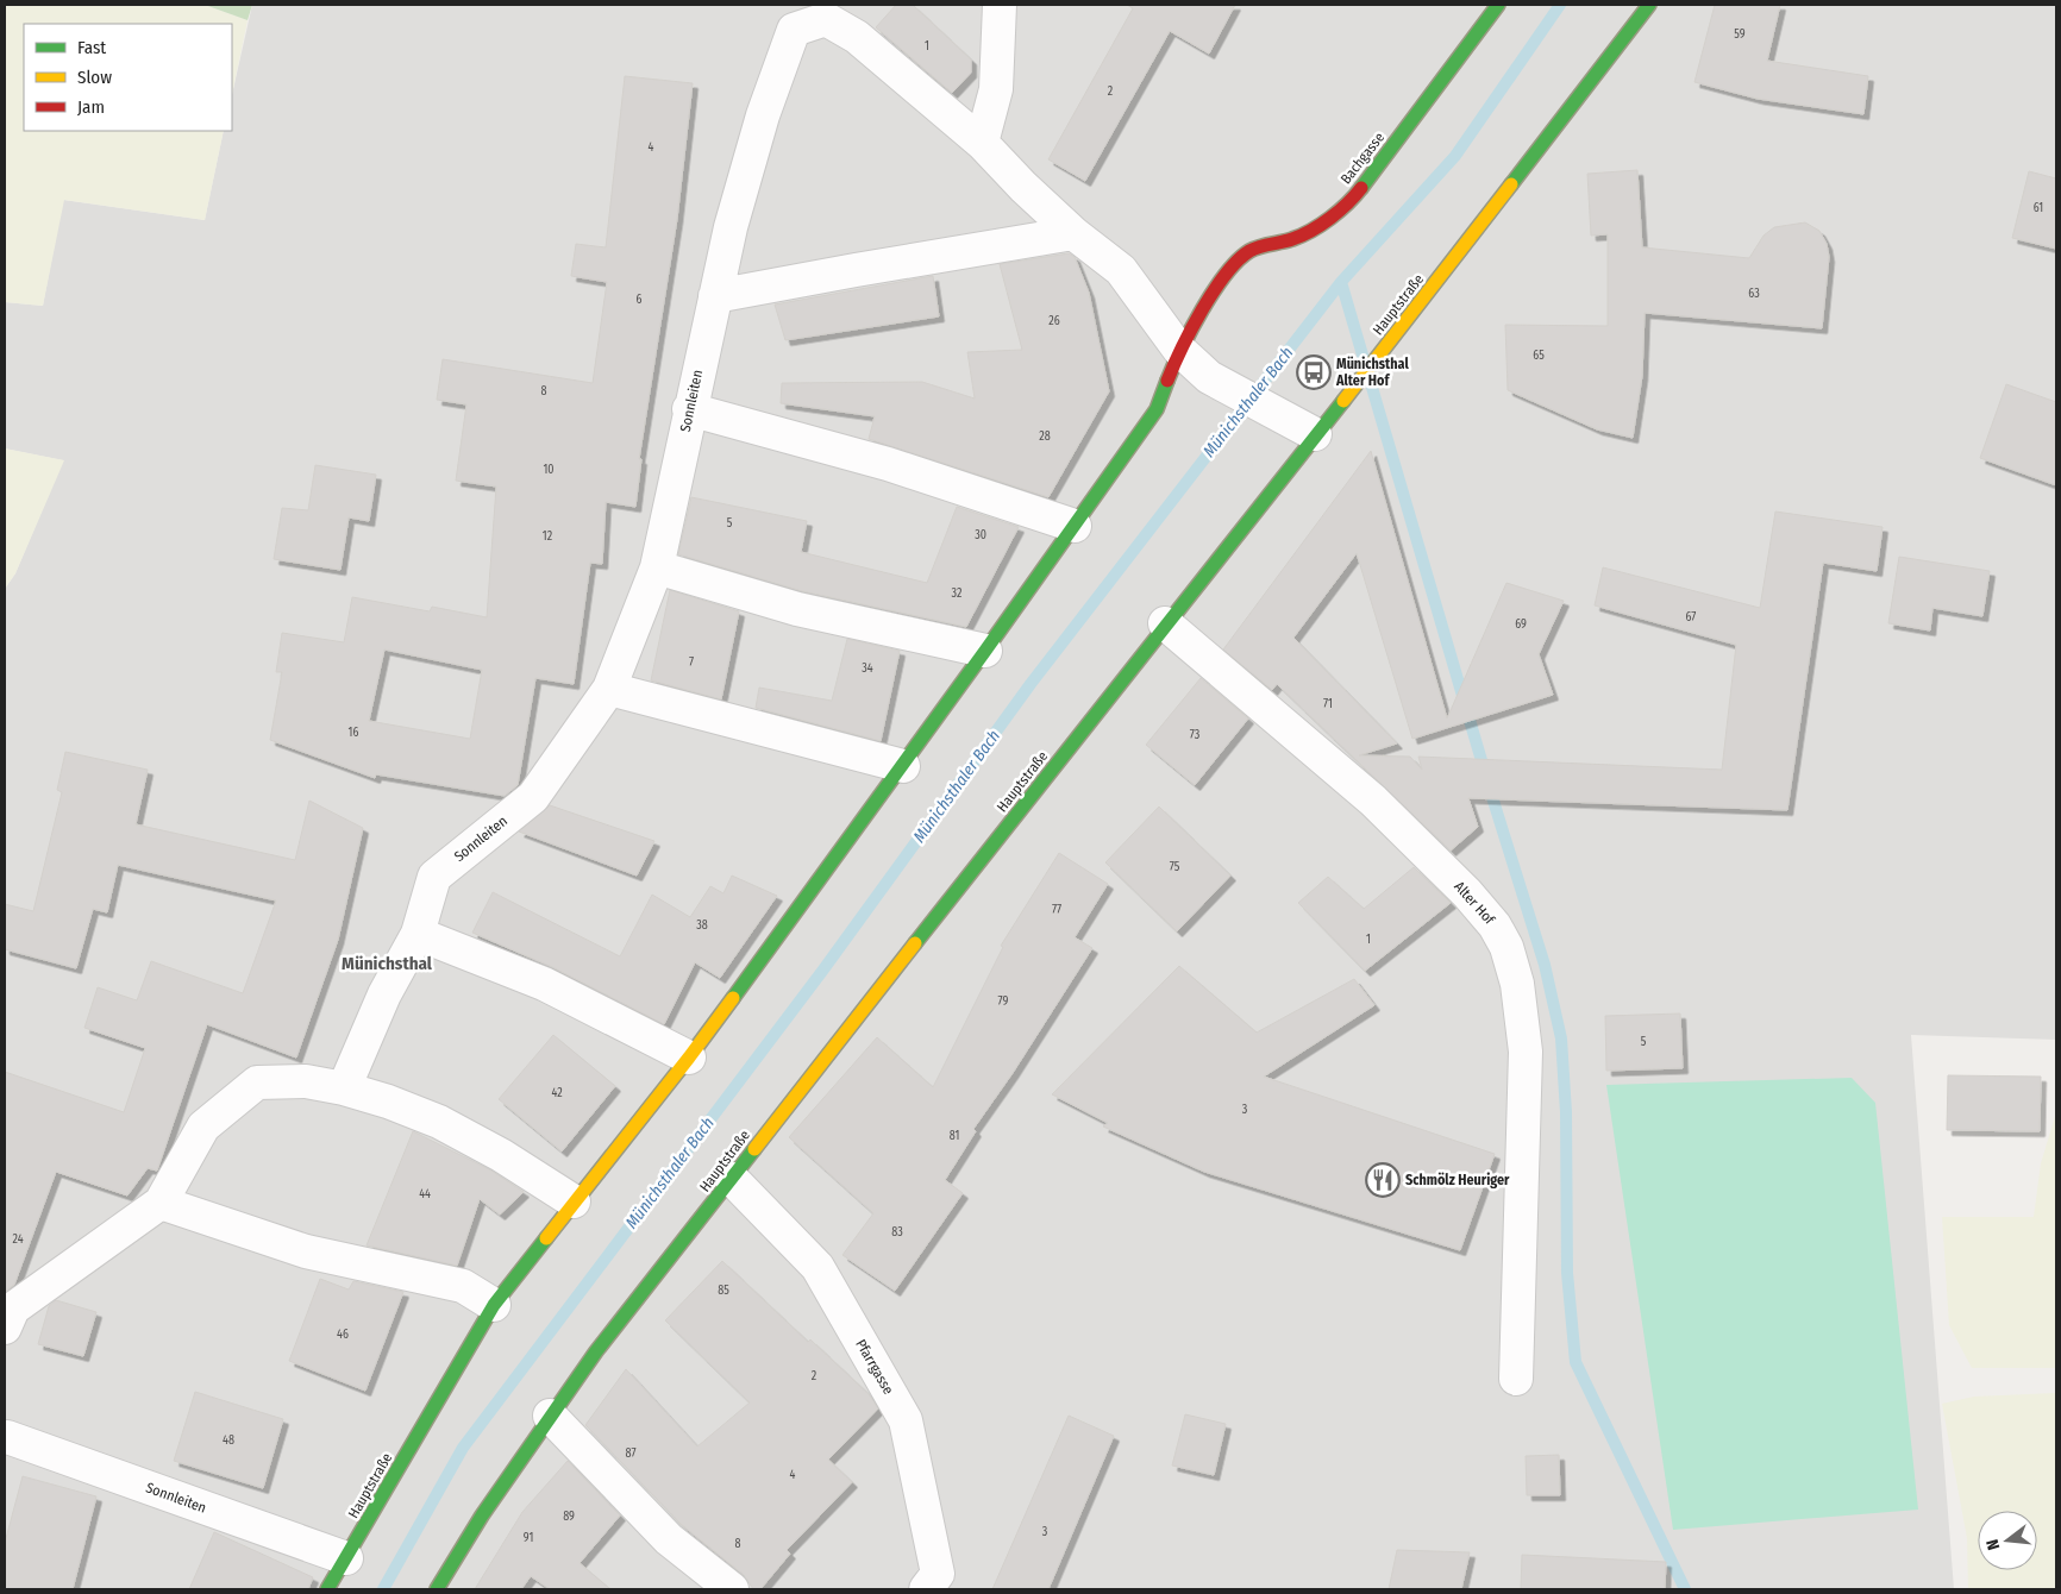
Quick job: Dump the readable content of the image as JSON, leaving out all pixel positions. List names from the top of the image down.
{
  "streets": {
    "street": [
      "Bachgasse",
      "Hauptstraße",
      "Sonnleiten",
      "Alter Hof",
      "Pfarrgasse"
    ]
  },
  "crossings": [
    ["Bachgasse", "Hauptstraße"],
    ["Bachgasse", "Sonnleiten"],
    ["Hauptstraße", "Sonnleiten"],
    ["Hauptstraße", "Alter Hof"],
    ["Hauptstraße", "Pfarrgasse"]
  ],
  "districts": ["Münichsthal"],
  "water": ["Münichsthaler Bach"],
  "places": {
    "bus stop": ["Münichsthal Alter Hof"],
    "restaurant": ["Schmölz Heuriger"]
  },
  "house_numbers": [
    "59",
    "1",
    "2",
    "4",
    "61",
    "63",
    "6",
    "26",
    "65",
    "8",
    "28",
    "10",
    "5",
    "30",
    "12",
    "32",
    "67",
    "69",
    "7",
    "34",
    "71",
    "16",
    "73",
    "75",
    "77",
    "38",
    "1",
    "79",
    "5",
    "42",
    "3",
    "81",
    "44",
    "83",
    "24",
    "85",
    "46",
    "2",
    "48",
    "87",
    "4",
    "89",
    "3",
    "91",
    "8"
  ],
  "legend": ["Fast", "Slow", "Jam"],
  "north": "left"
}
